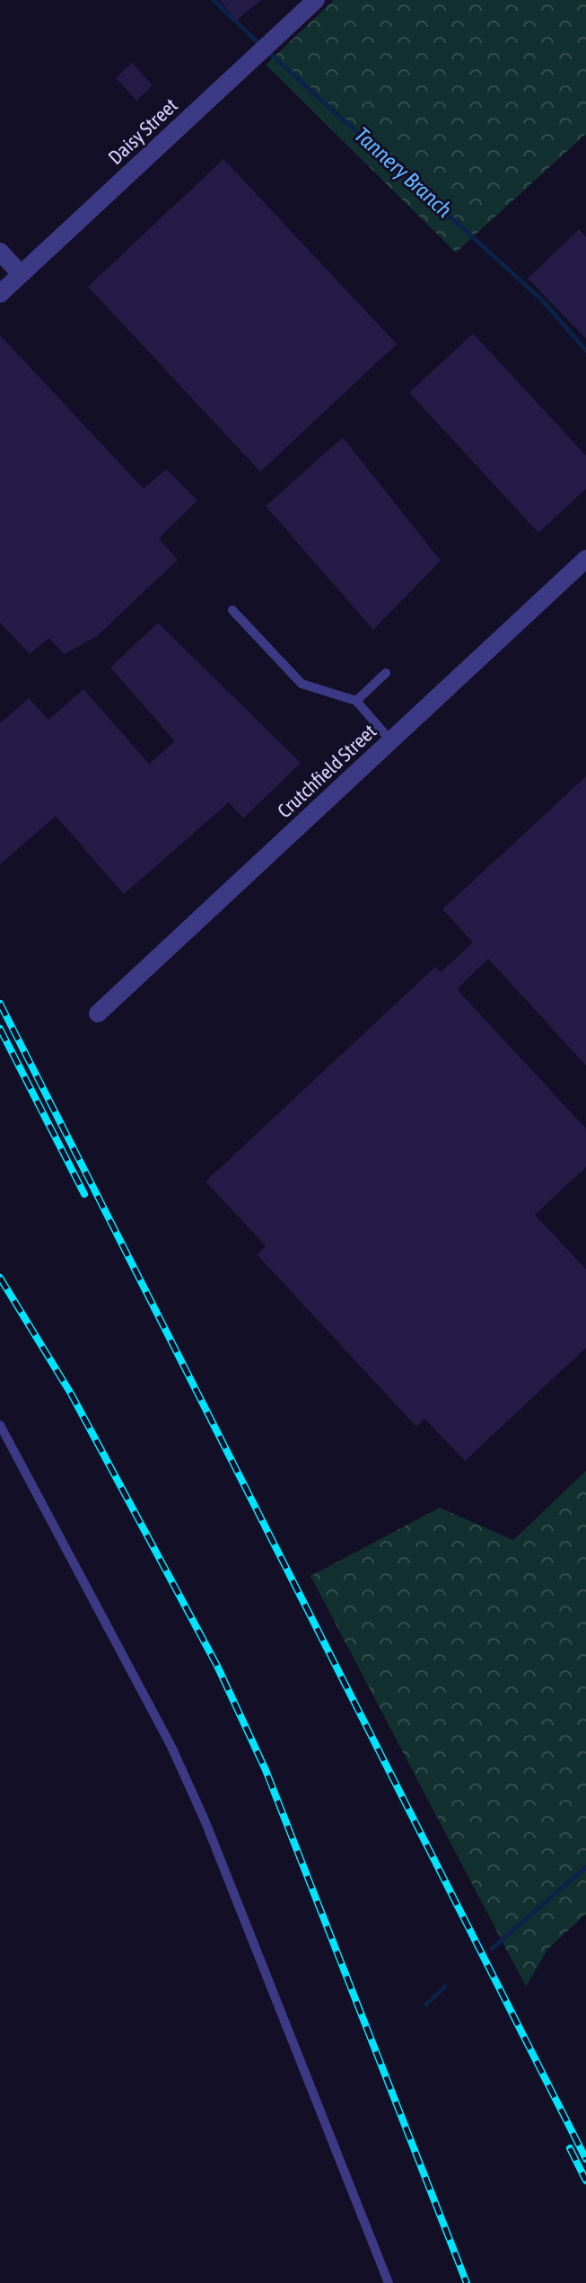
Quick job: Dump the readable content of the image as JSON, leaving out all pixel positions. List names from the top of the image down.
{
  "streets": {
    "street": ["Daisy Street", "Crutchfield Street"]
  },
  "water": ["Tannery Branch"]
}
